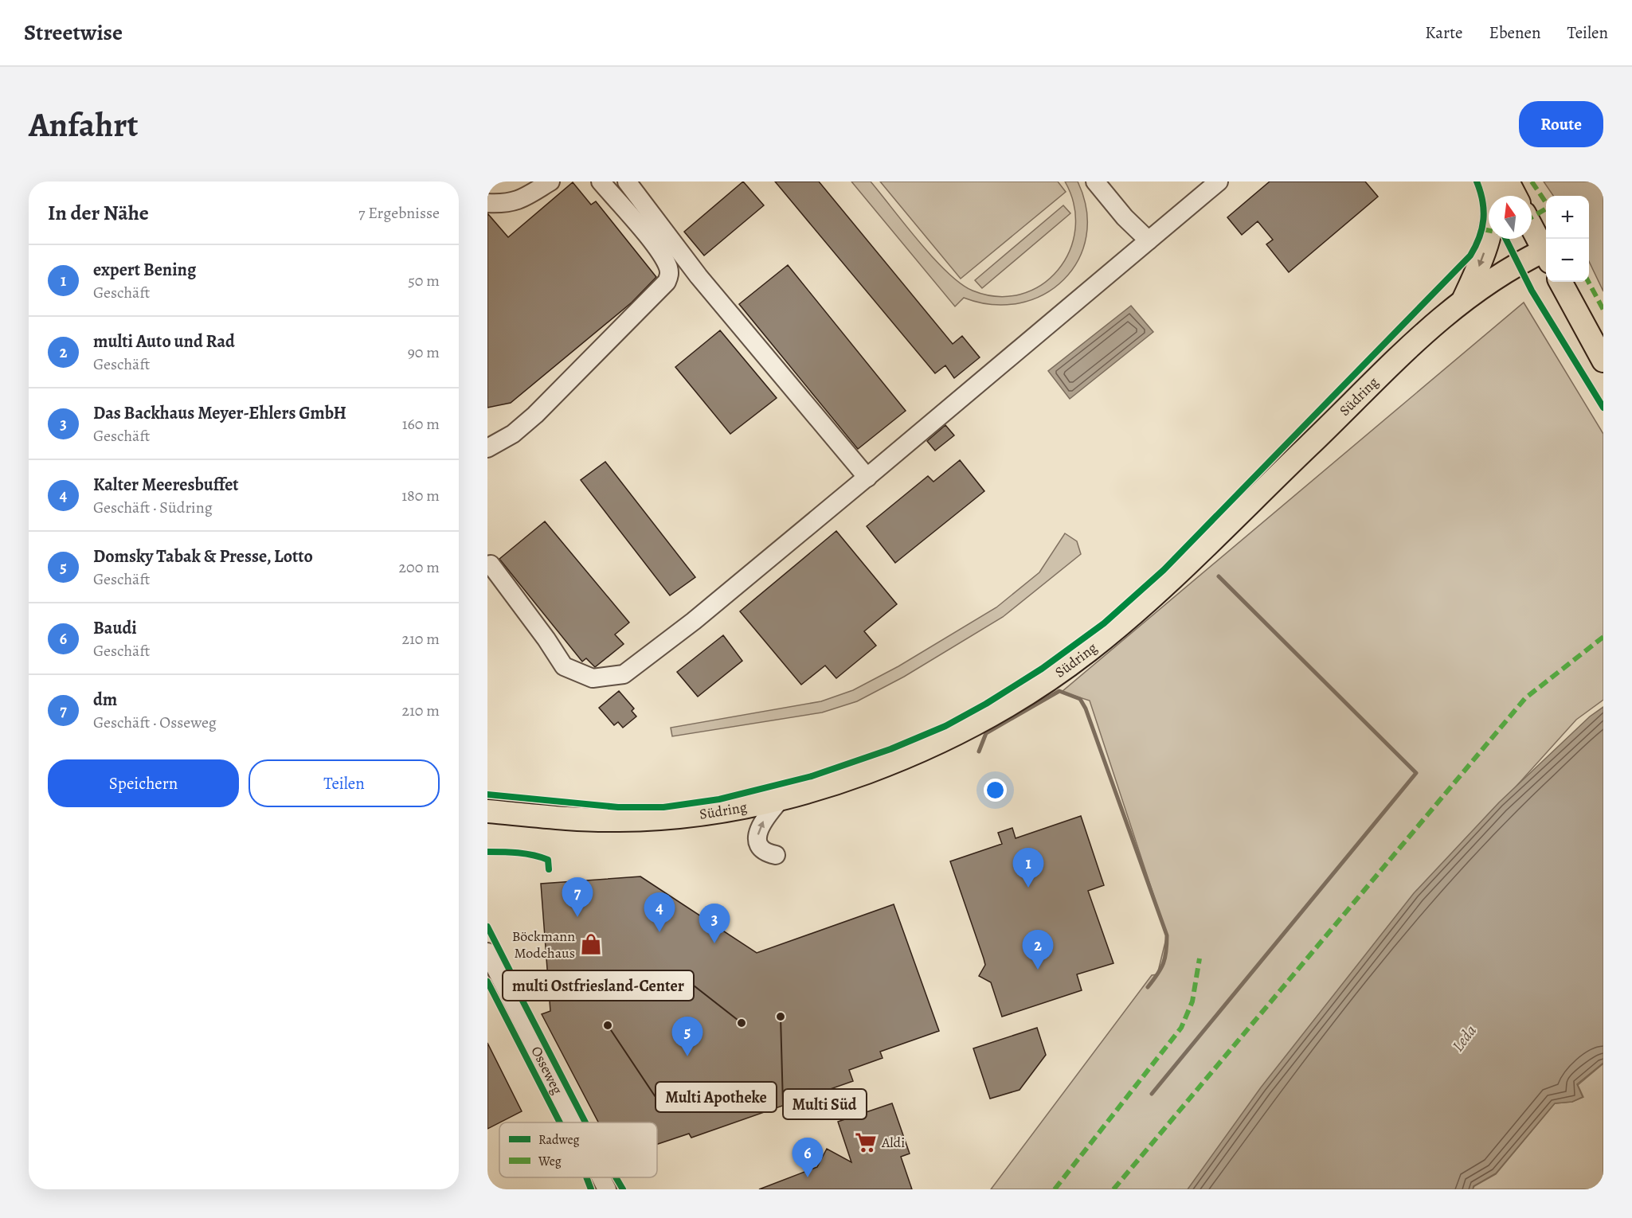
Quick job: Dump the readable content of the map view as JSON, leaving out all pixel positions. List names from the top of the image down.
{
  "streets": {
    "main road": ["Südring"],
    "street": ["Osseweg"]
  },
  "water": ["Leda"],
  "places": {
    "shop": ["Böckmann Modehaus"],
    "other": ["Multi Süd", "multi Ostfriesland-Center", "Multi Apotheke"],
    "supermarket": ["Aldi"]
  },
  "legend": ["Radweg", "Weg"],
  "north": "top",
  "page": {
    "header": "Streetwise",
    "nav": ["Karte", "Ebenen", "Teilen"],
    "buttons": [
      "Route",
      ["Speichern", "Teilen"]
    ],
    "title": "Anfahrt",
    "heading": ["In der Nähe", "7 Ergebnisse"],
    "map_buttons": ["+", "−"],
    "list": [
      {
        "mark": "1",
        "name": "expert Bening",
        "note": "Geschäft",
        "value": "50 m"
      },
      {
        "mark": "2",
        "name": "multi Auto und Rad",
        "note": "Geschäft",
        "value": "90 m"
      },
      {
        "mark": "3",
        "name": "Das Backhaus Meyer-Ehlers GmbH",
        "note": "Geschäft",
        "value": "160 m"
      },
      {
        "mark": "4",
        "name": "Kalter Meeresbuffet",
        "note": "Geschäft · Südring",
        "value": "180 m"
      },
      {
        "mark": "5",
        "name": "Domsky Tabak & Presse, Lotto",
        "note": "Geschäft",
        "value": "200 m"
      },
      {
        "mark": "6",
        "name": "Baudi",
        "note": "Geschäft",
        "value": "210 m"
      },
      {
        "mark": "7",
        "name": "dm",
        "note": "Geschäft · Osseweg",
        "value": "210 m"
      }
    ],
    "pins": [
      "1",
      "7",
      "4",
      "3",
      "2",
      "5",
      "6"
    ]
  }
}
